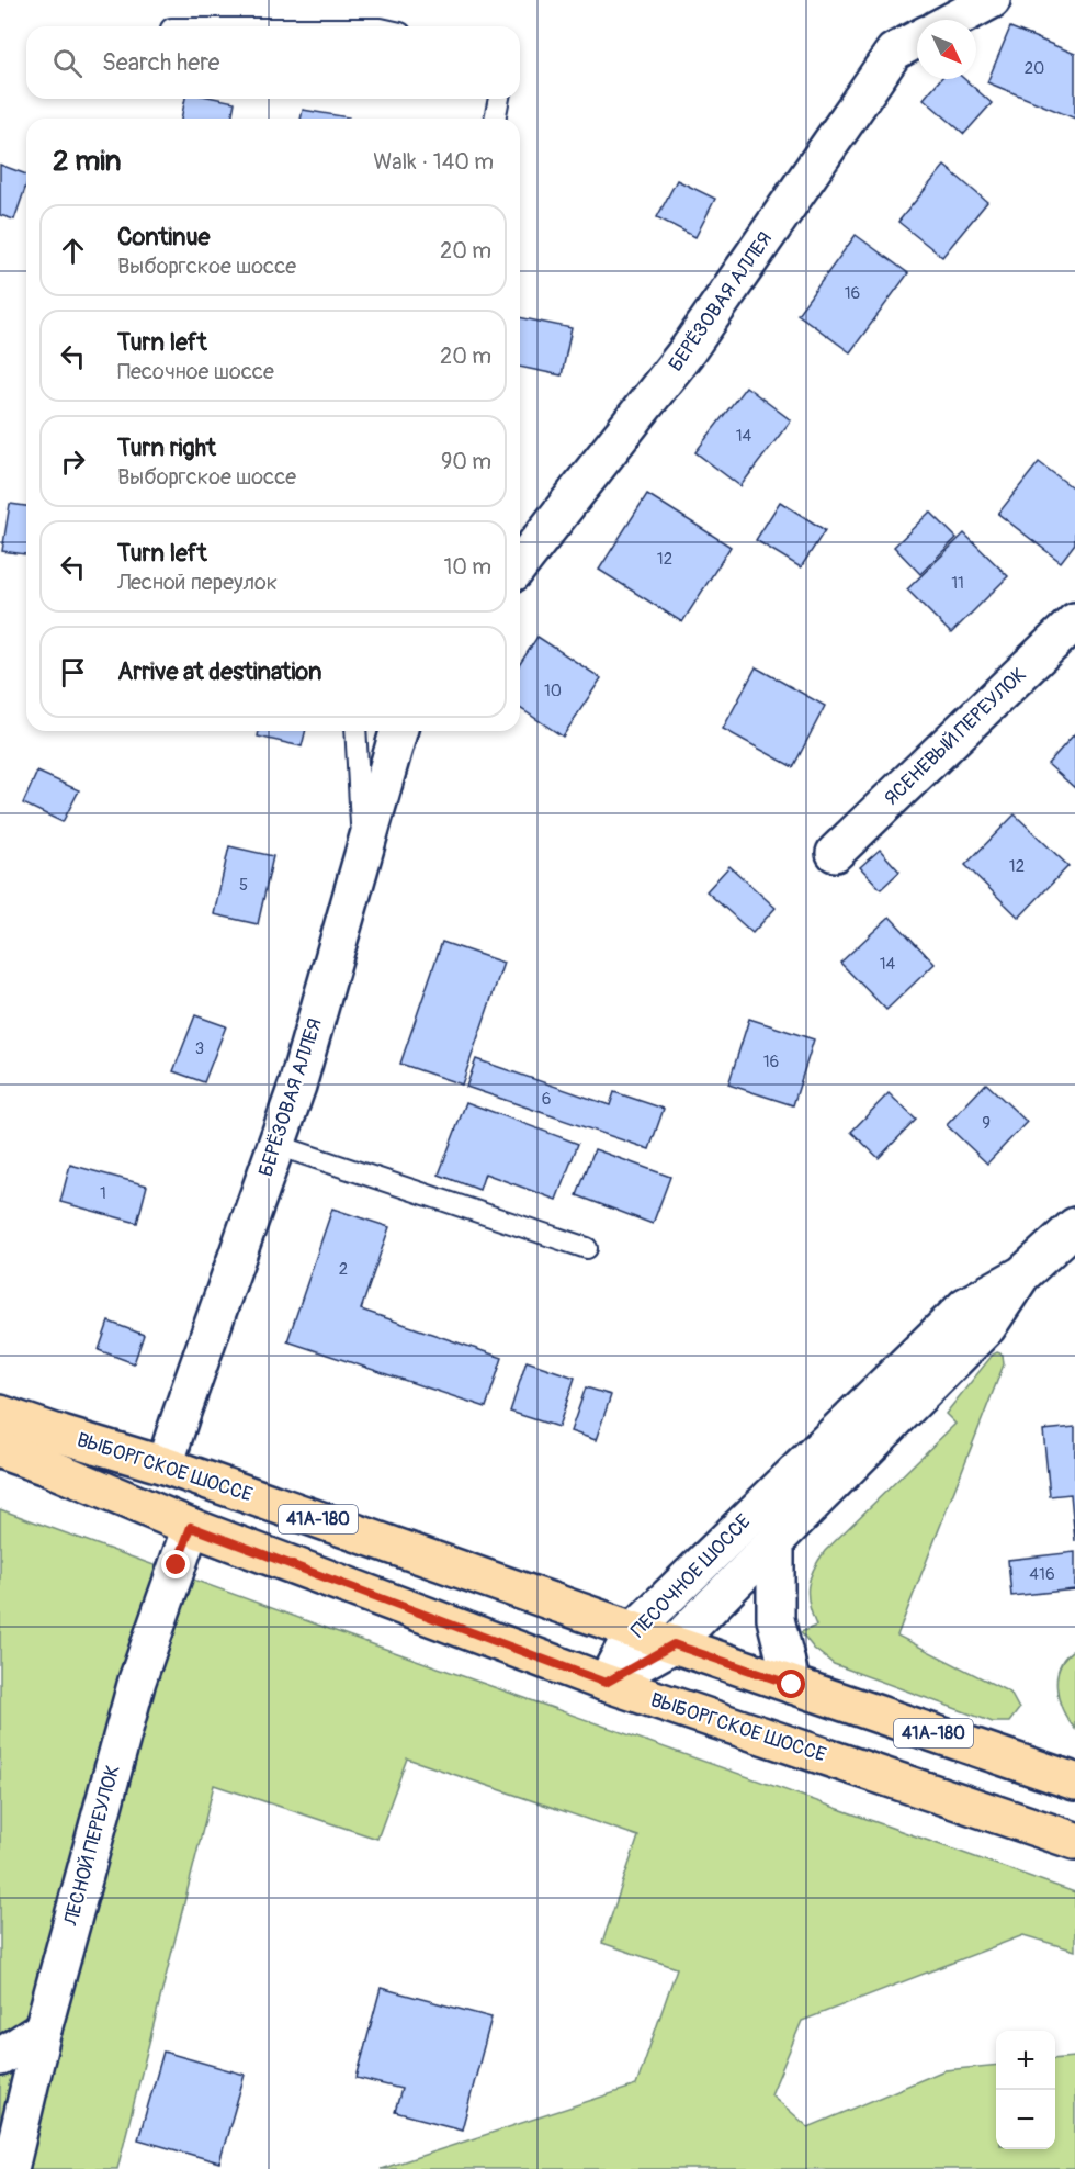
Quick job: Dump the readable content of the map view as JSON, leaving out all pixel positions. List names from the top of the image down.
{
  "streets": {
    "main road": ["ВЫБОРГСКОЕ ШОССЕ", "41А-180"],
    "street": [
      "БЕРЁЗОВАЯ АЛЛЕЯ",
      "ЯСЕНЕВЫЙ ПЕРЕУЛОК",
      "ПЕСОЧНОЕ ШОССЕ",
      "ЛЕСНОЙ ПЕРЕУЛОК"
    ]
  },
  "crossings": [
    ["БЕРЁЗОВАЯ АЛЛЕЯ", "ВЫБОРГСКОЕ ШОССЕ"],
    ["ВЫБОРГСКОЕ ШОССЕ", "ПЕСОЧНОЕ ШОССЕ"],
    ["ВЫБОРГСКОЕ ШОССЕ", "ЛЕСНОЙ ПЕРЕУЛОК"]
  ],
  "house_numbers": [
    "20",
    "16",
    "14",
    "12",
    "11",
    "10",
    "12",
    "5",
    "14",
    "3",
    "16",
    "6",
    "9",
    "1",
    "2",
    "416"
  ],
  "north": "bottom right",
  "page": {
    "search": "Search here",
    "heading": ["2 min", "Walk · 140 m"],
    "list": [
      ["Continue", "Выборгское шоссе", "20 m"],
      ["Turn left", "Песочное шоссе", "20 m"],
      ["Turn right", "Выборгское шоссе", "90 m"],
      ["Turn left", "Лесной переулок", "10 m"],
      "Arrive at destination"
    ],
    "map_buttons": ["+", "−"]
  }
}
